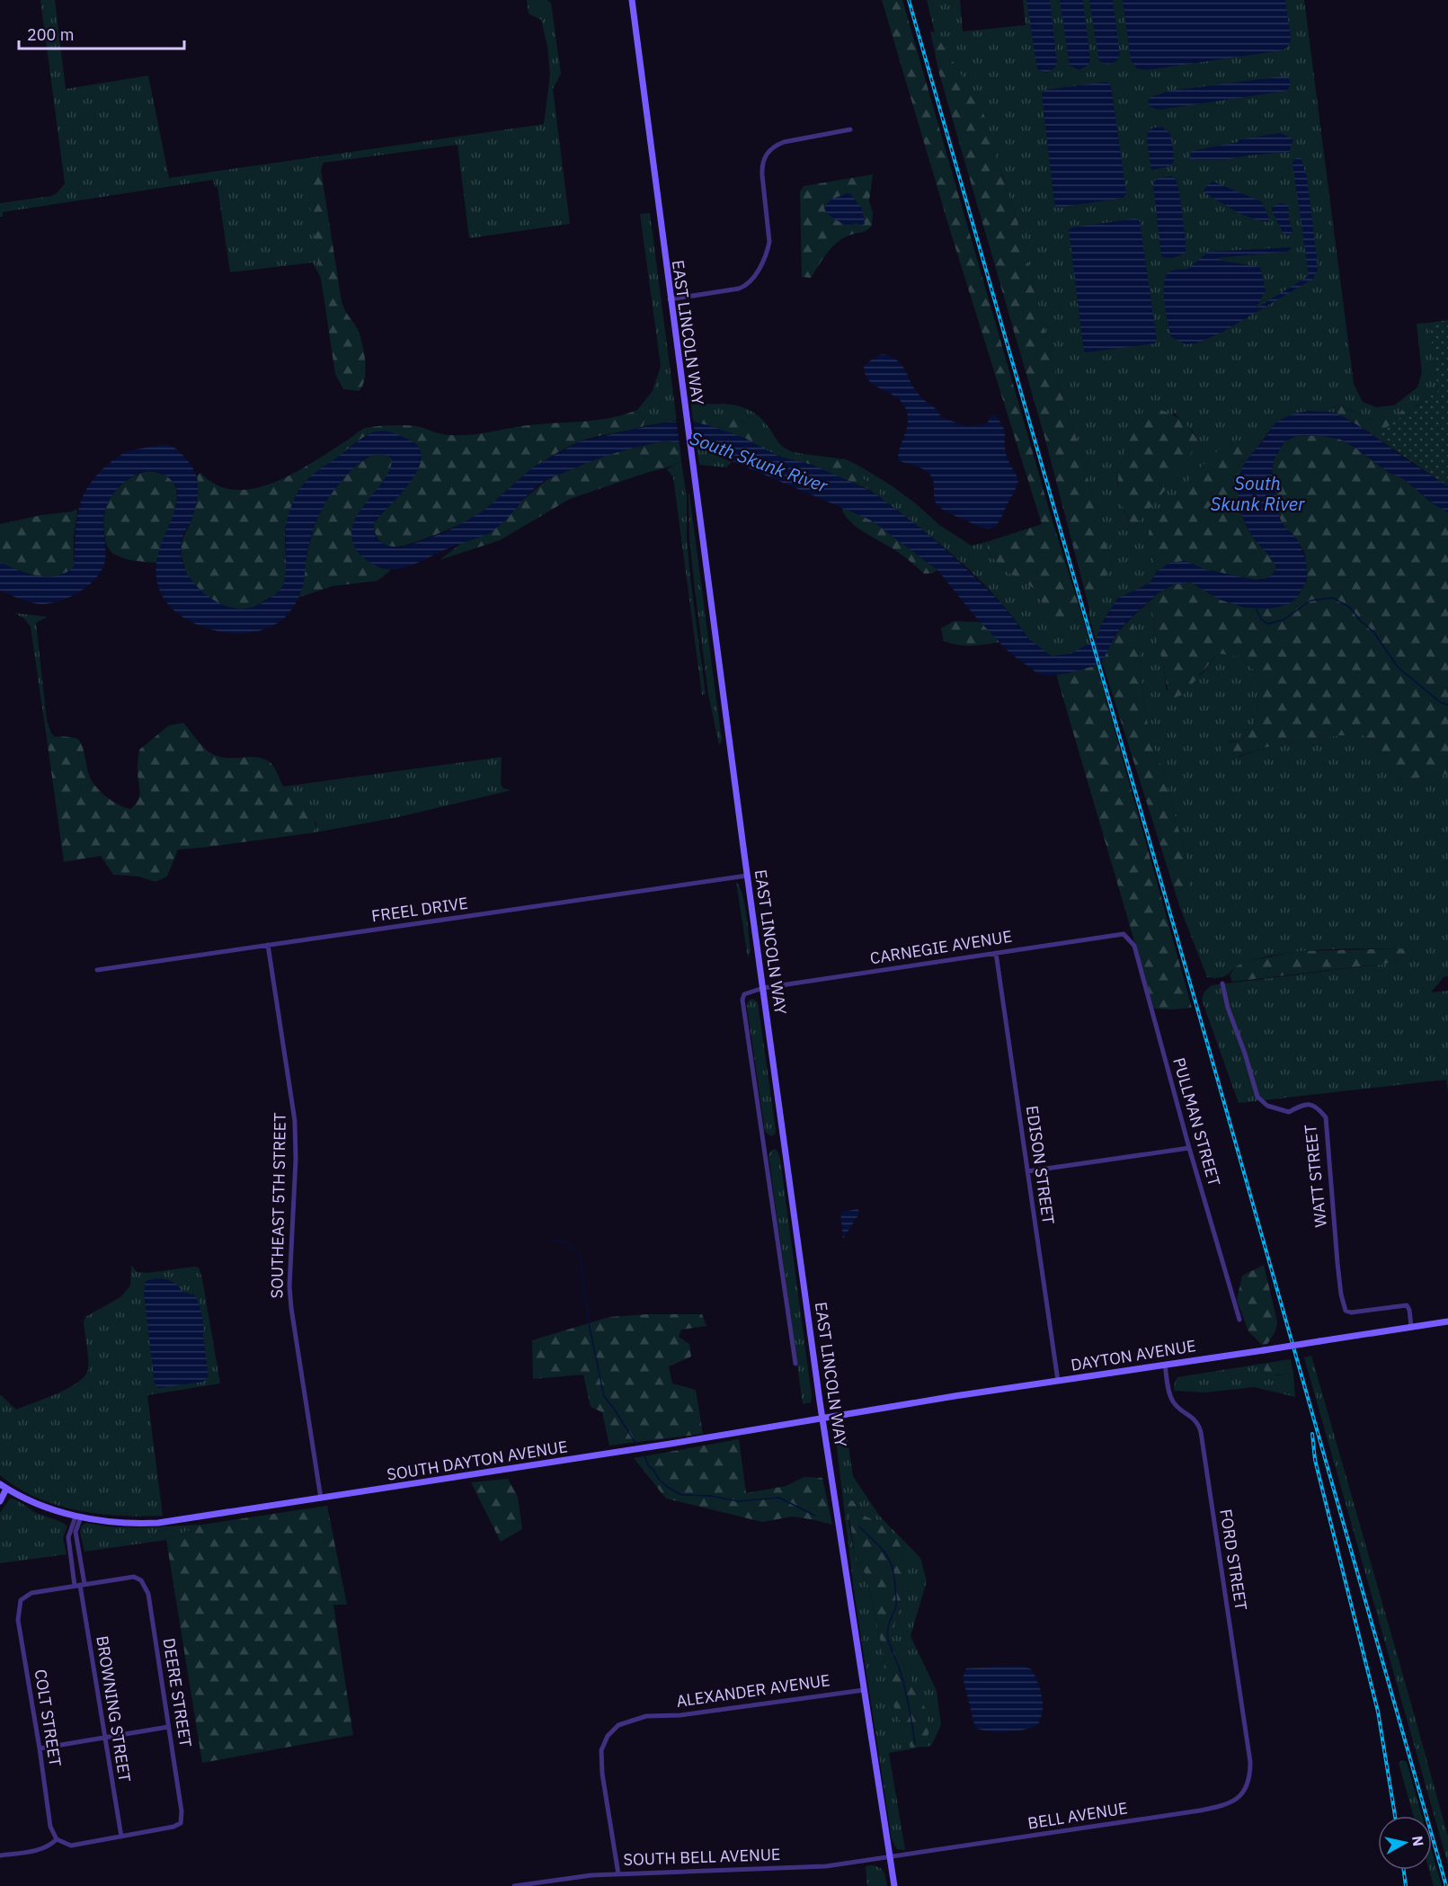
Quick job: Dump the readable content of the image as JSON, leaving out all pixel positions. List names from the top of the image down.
{
  "streets": {
    "main road": ["EAST LINCOLN WAY", "DAYTON AVENUE", "SOUTH DAYTON AVENUE"],
    "street": [
      "FREEL DRIVE",
      "CARNEGIE AVENUE",
      "PULLMAN STREET",
      "EDISON STREET",
      "WATT STREET",
      "SOUTHEAST 5TH STREET",
      "FORD STREET",
      "ALEXANDER AVENUE",
      "DEERE STREET",
      "BROWNING STREET",
      "COLT STREET",
      "BELL AVENUE",
      "SOUTH BELL AVENUE"
    ]
  },
  "crossings": [
    ["EAST LINCOLN WAY", "FREEL DRIVE"],
    ["EAST LINCOLN WAY", "CARNEGIE AVENUE"],
    ["EAST LINCOLN WAY", "DAYTON AVENUE"],
    ["EAST LINCOLN WAY", "SOUTH DAYTON AVENUE"],
    ["EAST LINCOLN WAY", "ALEXANDER AVENUE"],
    ["EAST LINCOLN WAY", "BELL AVENUE"],
    ["EAST LINCOLN WAY", "SOUTH BELL AVENUE"],
    ["FREEL DRIVE", "SOUTHEAST 5TH STREET"],
    ["CARNEGIE AVENUE", "PULLMAN STREET"],
    ["CARNEGIE AVENUE", "EDISON STREET"],
    ["EDISON STREET", "DAYTON AVENUE"],
    ["WATT STREET", "DAYTON AVENUE"],
    ["SOUTHEAST 5TH STREET", "SOUTH DAYTON AVENUE"],
    ["DAYTON AVENUE", "SOUTH DAYTON AVENUE"],
    ["DAYTON AVENUE", "FORD STREET"],
    ["SOUTH DAYTON AVENUE", "BROWNING STREET"],
    ["FORD STREET", "BELL AVENUE"],
    ["ALEXANDER AVENUE", "SOUTH BELL AVENUE"],
    ["DEERE STREET", "BROWNING STREET"],
    ["DEERE STREET", "COLT STREET"],
    ["BROWNING STREET", "COLT STREET"],
    ["BELL AVENUE", "SOUTH BELL AVENUE"]
  ],
  "water": ["South Skunk River"],
  "scale_bar": "200 m",
  "north": "right"
}
